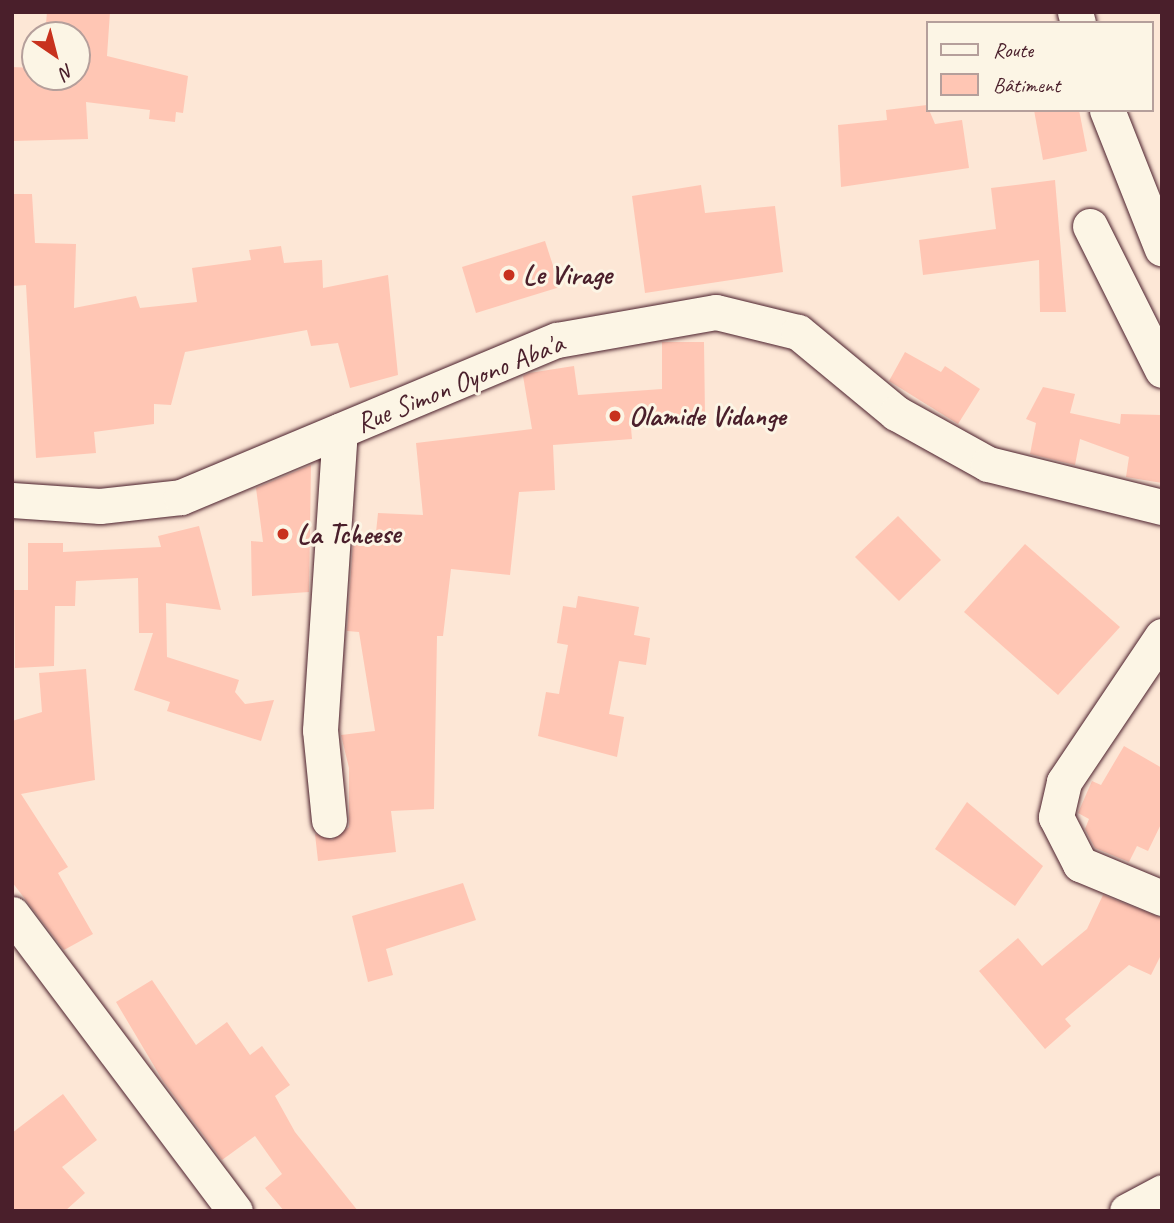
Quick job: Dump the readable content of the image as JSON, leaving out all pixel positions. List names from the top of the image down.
{
  "streets": {
    "street": ["Rue Simon Oyono Aba'a"]
  },
  "places": ["Le Virage", "Olamide Vidange", "La Tcheese"],
  "legend": ["Route", "Bâtiment"],
  "north": "bottom right"
}
